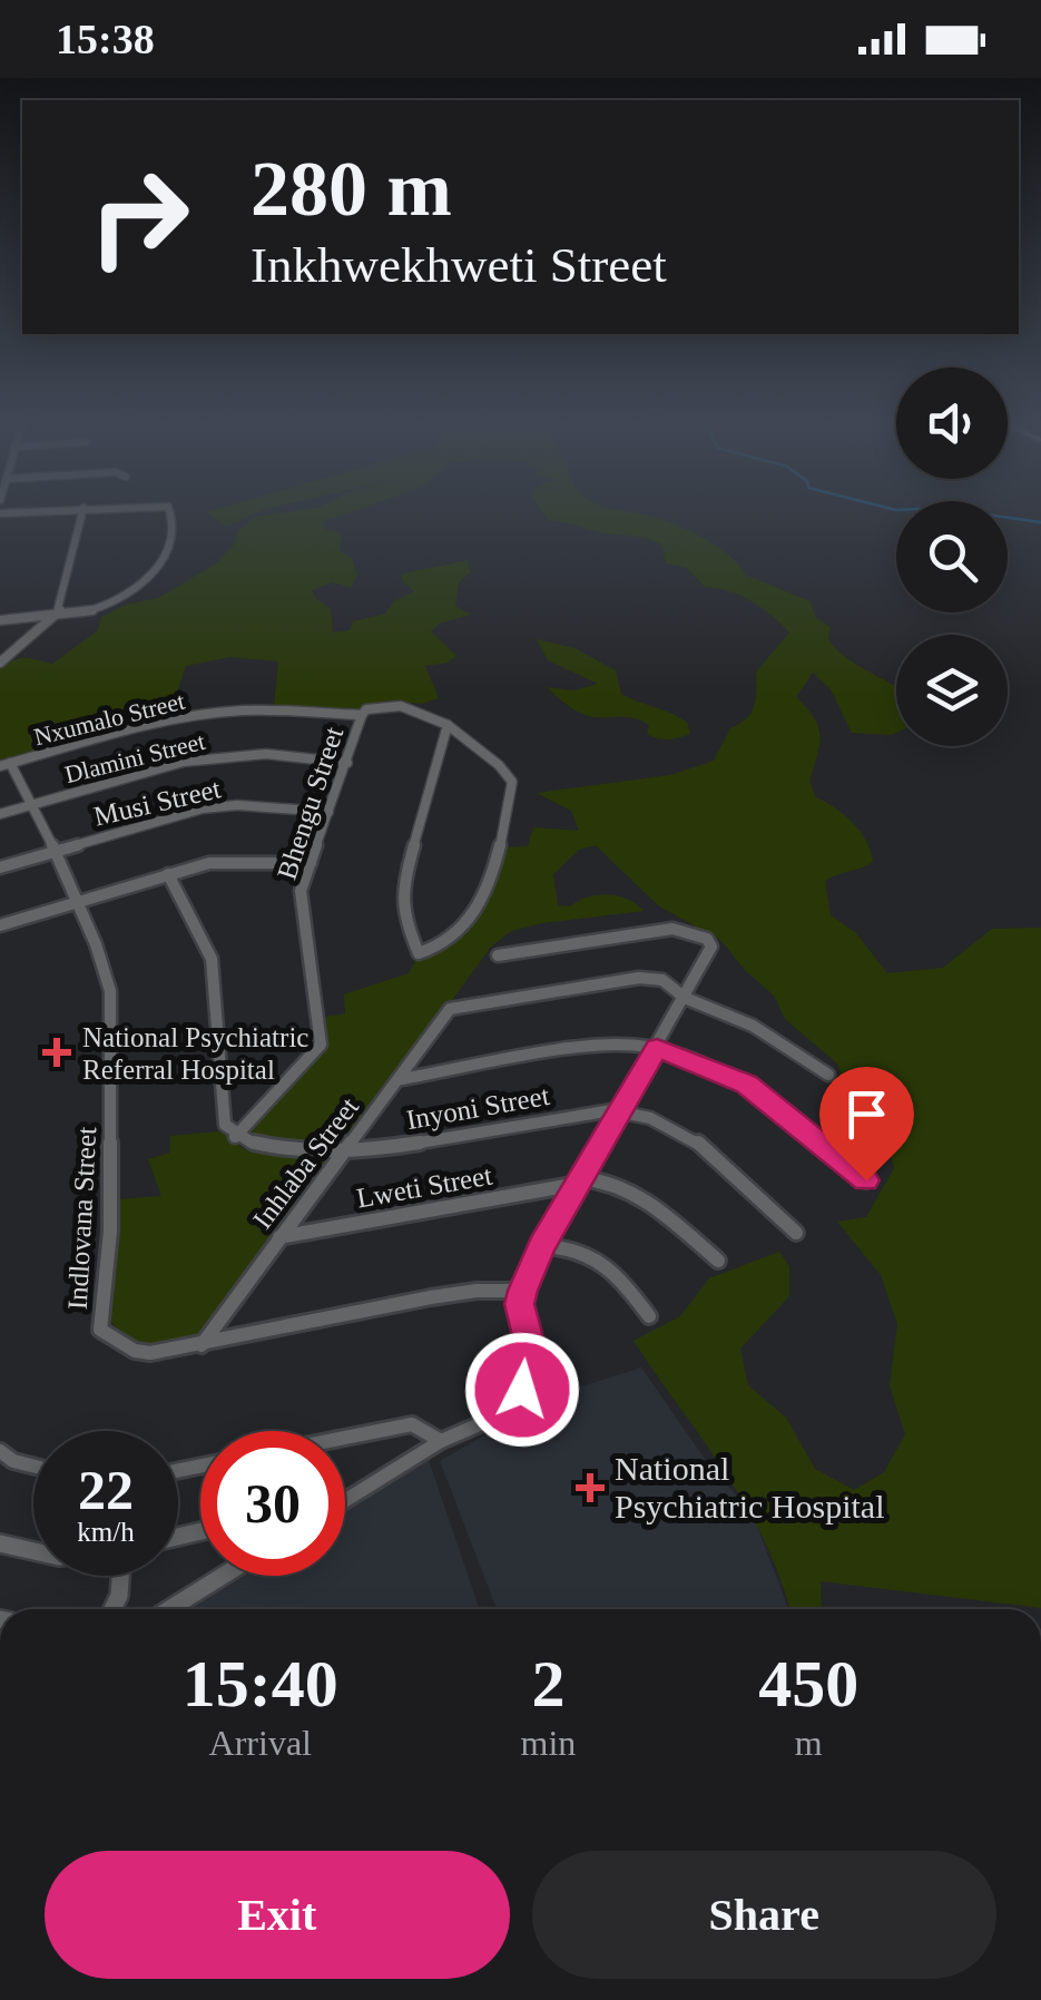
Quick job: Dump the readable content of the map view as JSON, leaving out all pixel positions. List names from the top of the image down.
{
  "streets": {
    "street": [
      "Nxumalo Street",
      "Dlamini Street",
      "Musi Street",
      "Bhengu Street",
      "Inyoni Street",
      "Inhlaba Street",
      "Lweti Street",
      "Indlovana Street"
    ]
  },
  "crossings": [
    ["Nxumalo Street", "Bhengu Street"],
    ["Nxumalo Street", "Indlovana Street"],
    ["Dlamini Street", "Bhengu Street"],
    ["Dlamini Street", "Indlovana Street"],
    ["Musi Street", "Bhengu Street"],
    ["Musi Street", "Indlovana Street"],
    ["Bhengu Street", "Inyoni Street"],
    ["Inyoni Street", "Inhlaba Street"],
    ["Inhlaba Street", "Lweti Street"],
    ["Inhlaba Street", "Indlovana Street"]
  ],
  "places": {
    "health": ["National Psychiatric Referral Hospital", "National Psychiatric Hospital"]
  },
  "page": {
    "status": "15:38",
    "turn": ["280 m", "Inkhwekhweti Street"],
    "speed": "22 km/h",
    "limit": "30",
    "eta": [
      "15:40",
      "Arrival",
      "2",
      "min",
      "450",
      "m"
    ],
    "buttons": ["Exit", "Share"]
  }
}
